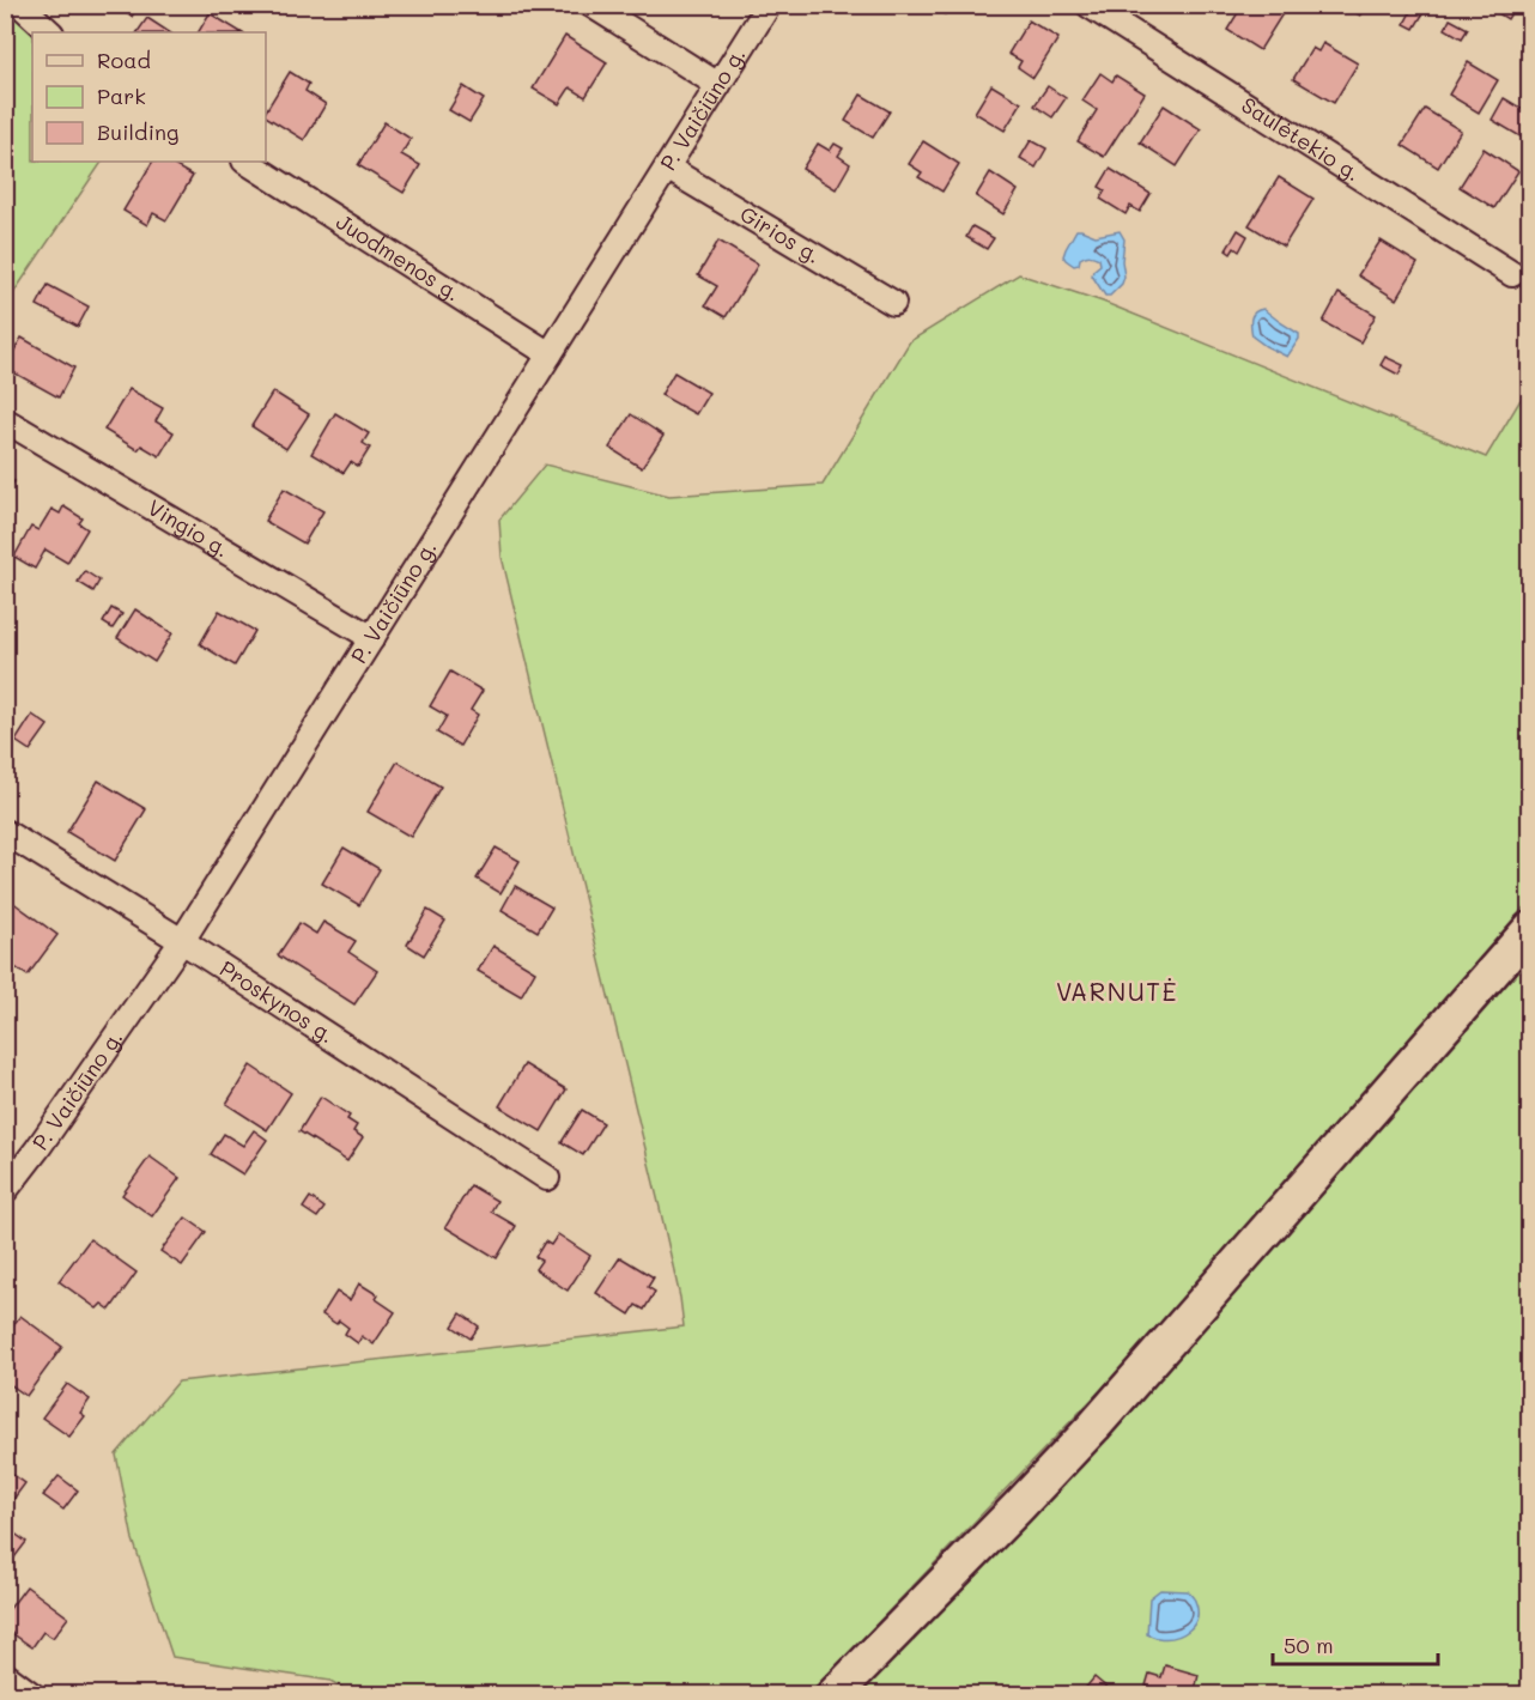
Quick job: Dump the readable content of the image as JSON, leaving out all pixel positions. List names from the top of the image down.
{
  "streets": {
    "street": [
      "P. Vaičiūno g.",
      "Saulėtekio g.",
      "Girios g.",
      "Juodmenos g.",
      "Vingio g.",
      "Proskynos g."
    ]
  },
  "crossings": [
    ["P. Vaičiūno g.", "Girios g."],
    ["P. Vaičiūno g.", "Juodmenos g."],
    ["P. Vaičiūno g.", "Vingio g."],
    ["P. Vaičiūno g.", "Proskynos g."]
  ],
  "districts": ["VARNUTĖ"],
  "legend": ["Road", "Park", "Building"],
  "scale_bar": "50 m"
}
